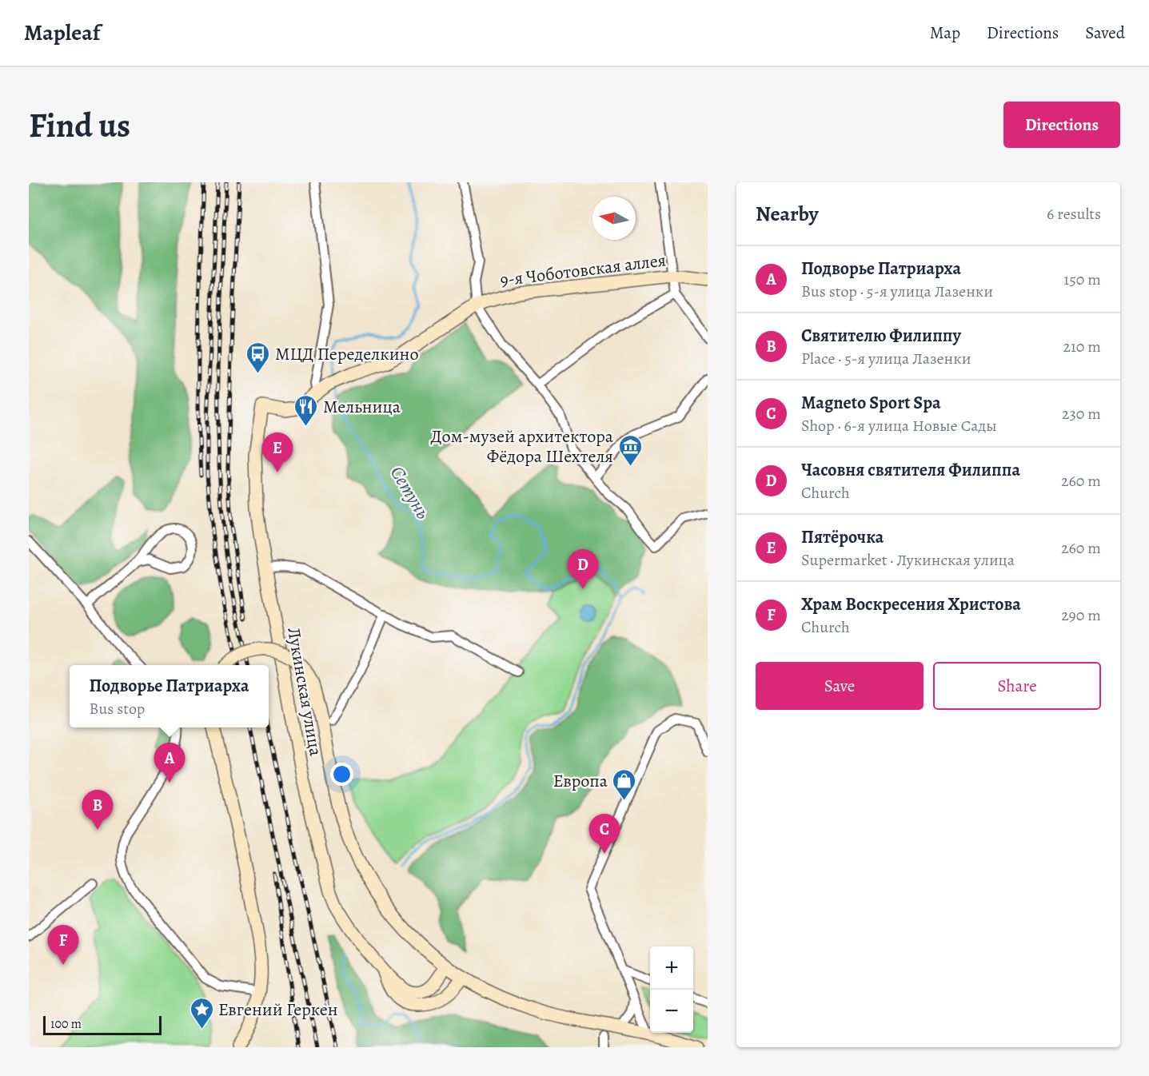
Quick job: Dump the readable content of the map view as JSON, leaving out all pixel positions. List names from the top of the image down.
{
  "streets": {
    "street": ["9-я Чоботовская аллея", "Лукинская улица"]
  },
  "crossings": [
    ["9-я Чоботовская аллея", "Лукинская улица"]
  ],
  "water": ["Сетунь"],
  "places": {
    "bus stop": ["МЦД Переделкино"],
    "restaurant": ["Мельница"],
    "museum": ["Дом-музей архитектора Фёдора Шехтеля"],
    "shop": ["Европа"],
    "place": ["Евгений Геркен"]
  },
  "scale_bar": "100 m",
  "north": "left",
  "page": {
    "header": "Mapleaf",
    "nav": ["Map", "Directions", "Saved"],
    "buttons": [
      "Directions",
      ["Save", "Share"]
    ],
    "title": "Find us",
    "heading": ["Nearby", "6 results"],
    "list": [
      {
        "mark": "A",
        "name": "Подворье Патриарха",
        "note": "Bus stop · 5-я улица Лазенки",
        "value": "150 m"
      },
      {
        "mark": "B",
        "name": "Святителю Филиппу",
        "note": "Place · 5-я улица Лазенки",
        "value": "210 m"
      },
      {
        "mark": "C",
        "name": "Magneto Sport Spa",
        "note": "Shop · 6-я улица Новые Сады",
        "value": "230 m"
      },
      {
        "mark": "D",
        "name": "Часовня святителя Филиппа",
        "note": "Church",
        "value": "260 m"
      },
      {
        "mark": "E",
        "name": "Пятёрочка",
        "note": "Supermarket · Лукинская улица",
        "value": "260 m"
      },
      {
        "mark": "F",
        "name": "Храм Воскресения Христова",
        "note": "Church",
        "value": "290 m"
      }
    ],
    "pins": [
      "E",
      "D",
      "A",
      "B",
      "C",
      "F"
    ],
    "popup": ["Подворье Патриарха", "Bus stop"],
    "map_buttons": ["+", "−"],
    "scale": "100 m"
  }
}
